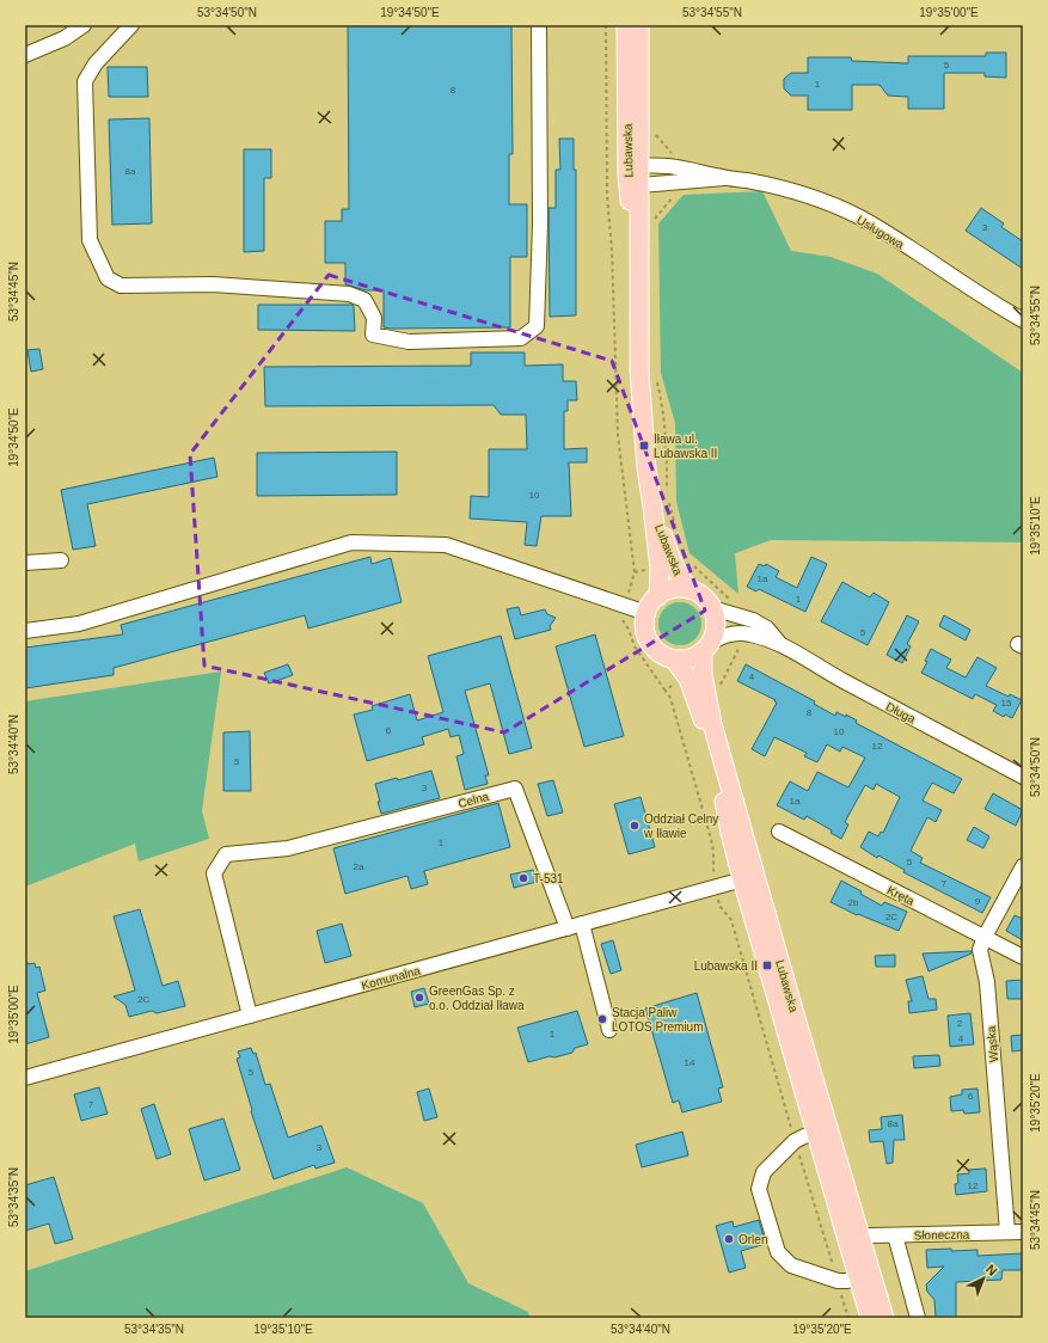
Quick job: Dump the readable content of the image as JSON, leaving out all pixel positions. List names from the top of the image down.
{
  "streets": {
    "main road": ["Lubawska"],
    "street": [
      "Usługowa",
      "Długa",
      "Celna",
      "Kręta",
      "Komunalna",
      "Wąska",
      "Słoneczna"
    ]
  },
  "crossings": [
    ["Lubawska", "Usługowa"],
    ["Lubawska", "Długa"],
    ["Lubawska", "Komunalna"],
    ["Lubawska", "Słoneczna"],
    ["Celna", "Komunalna"],
    ["Kręta", "Wąska"],
    ["Wąska", "Słoneczna"]
  ],
  "places": {
    "transit": ["Iława ul. Lubawska II", "Lubawska II"],
    "other": [
      "Oddział Celny w Iławie",
      "T-531",
      "GreenGas Sp. z o.o. Oddział Iława",
      "Stacja Paliw LOTOS Premium",
      "Orlen"
    ]
  },
  "house_numbers": [
    "5",
    "1",
    "8",
    "8a",
    "3",
    "10",
    "1a",
    "1",
    "5",
    "4",
    "15",
    "8",
    "6",
    "10",
    "12",
    "5",
    "3",
    "1a",
    "1",
    "5",
    "2a",
    "7",
    "9",
    "2b",
    "2C",
    "2C",
    "2",
    "1",
    "4",
    "14",
    "5",
    "6",
    "7",
    "8a",
    "3",
    "12"
  ],
  "north": "top right",
  "coordinates": [
    "53°34'50\"N",
    "19°34'50\"E",
    "53°34'55\"N",
    "19°35'00\"E",
    "53°34'45\"N",
    "19°35'10\"E",
    "53°34'40\"N",
    "19°35'20\"E",
    "53°34'35\"N"
  ]
}
